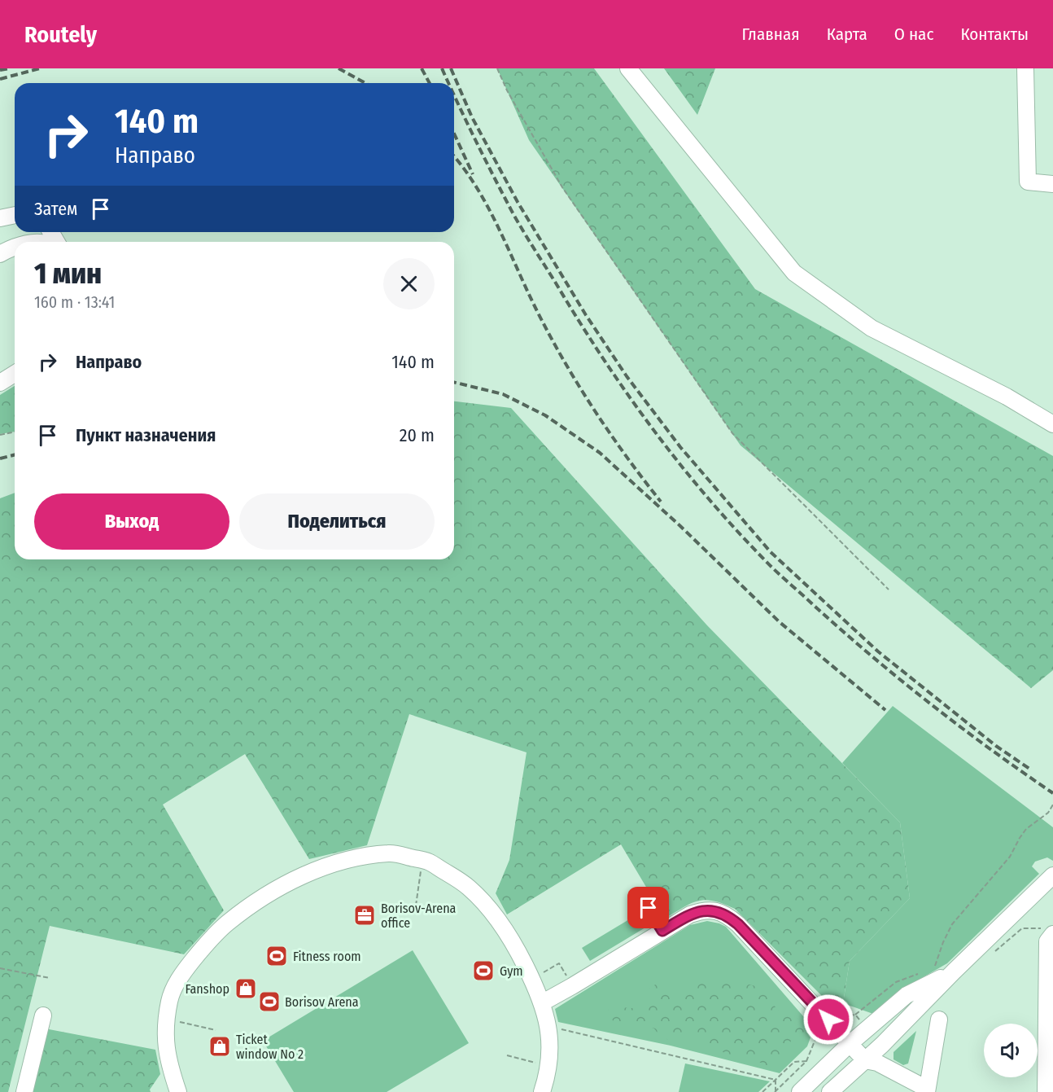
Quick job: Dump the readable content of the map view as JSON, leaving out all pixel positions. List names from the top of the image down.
{
  "places": {
    "office": ["Borisov-Arena office"],
    "sports": ["Fitness room", "Gym", "Borisov Arena"],
    "shop": ["Fanshop", "Ticket window No 2"]
  },
  "page": {
    "header": "Routely",
    "nav": [
      "Главная",
      "Карта",
      "О нас",
      "Контакты"
    ],
    "turn": ["140 m", "Направо"],
    "then": "Затем",
    "heading": ["1 мин", "160 m · 13:41"],
    "list": [
      {
        "name": "Направо",
        "value": "140 m"
      },
      {
        "name": "Пункт назначения",
        "value": "20 m"
      }
    ],
    "buttons": ["Выход", "Поделиться"]
  }
}
